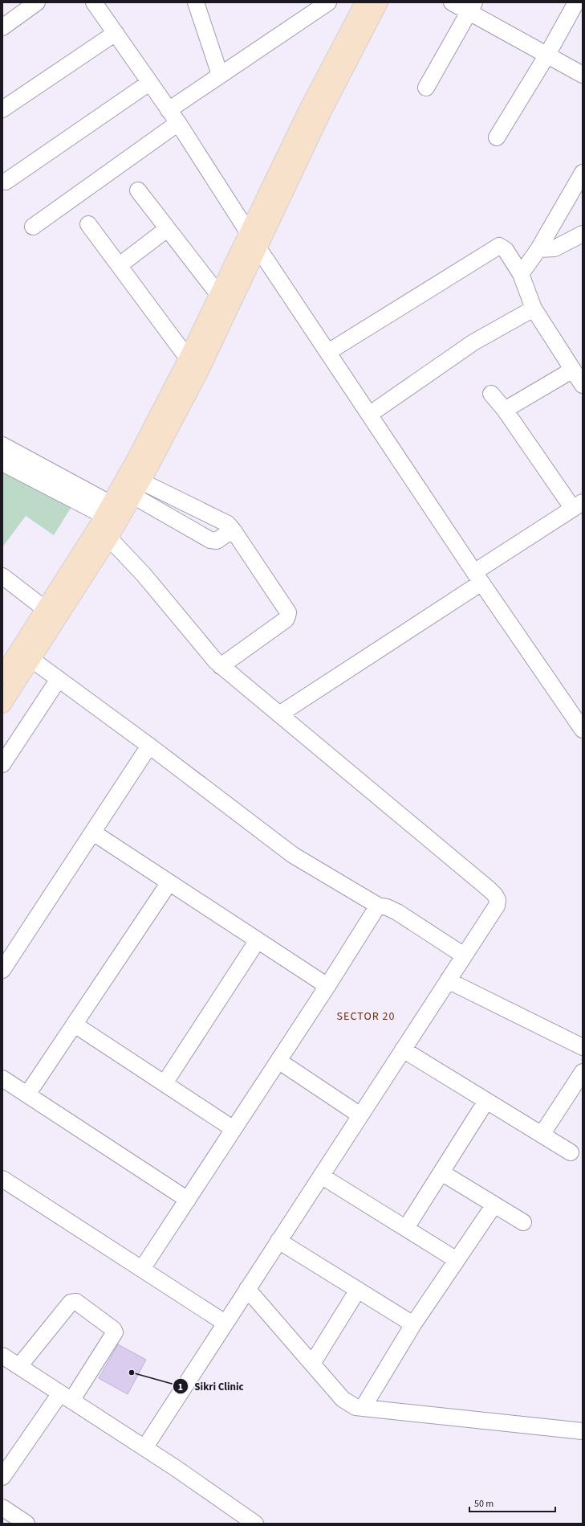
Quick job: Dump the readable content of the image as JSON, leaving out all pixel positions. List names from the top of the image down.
{
  "districts": ["SECTOR 20"],
  "places": ["Sikri Clinic"],
  "scale_bar": "50 m"
}
